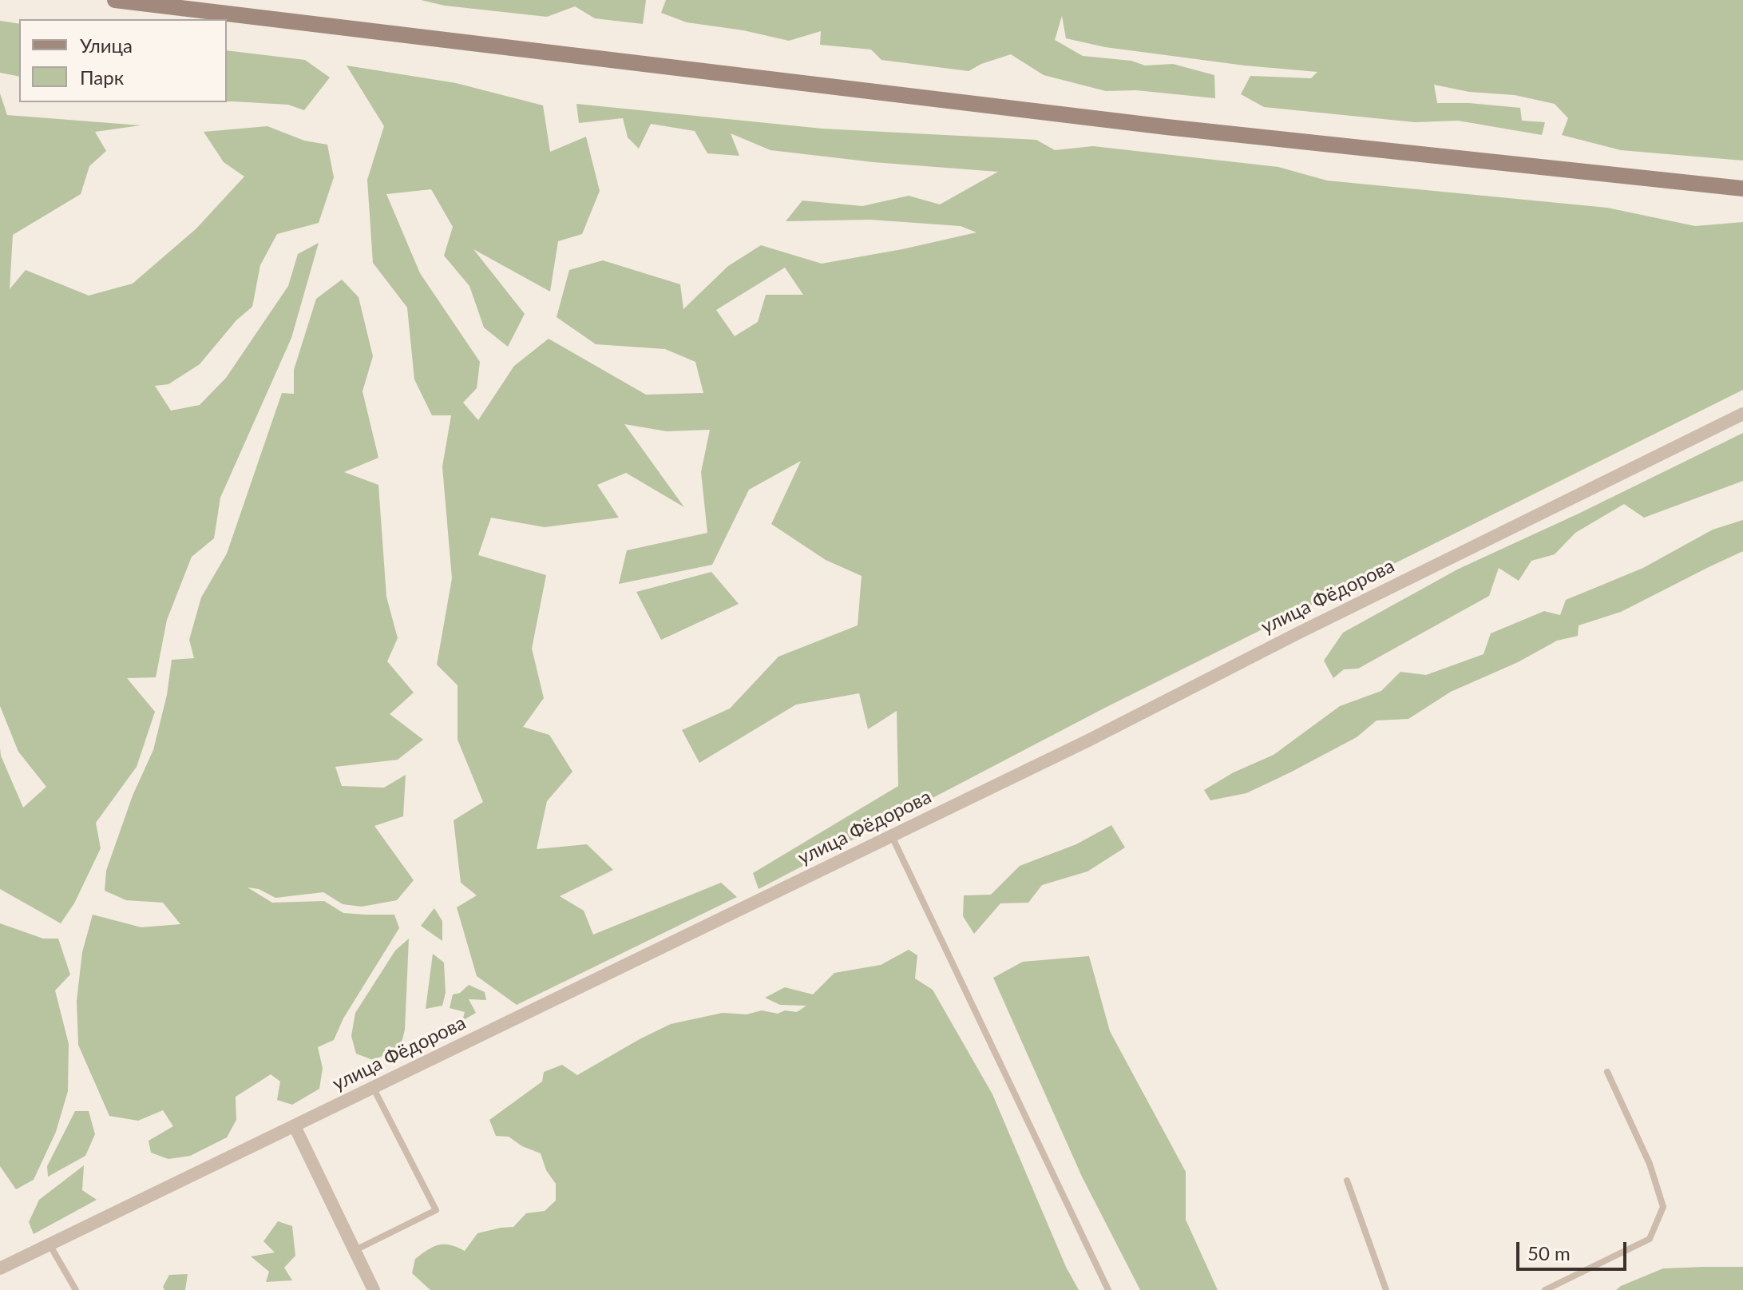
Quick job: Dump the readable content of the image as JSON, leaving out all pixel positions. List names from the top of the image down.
{
  "streets": {
    "street": ["улица Фёдорова"]
  },
  "legend": ["Улица", "Парк"],
  "scale_bar": "50 m"
}
